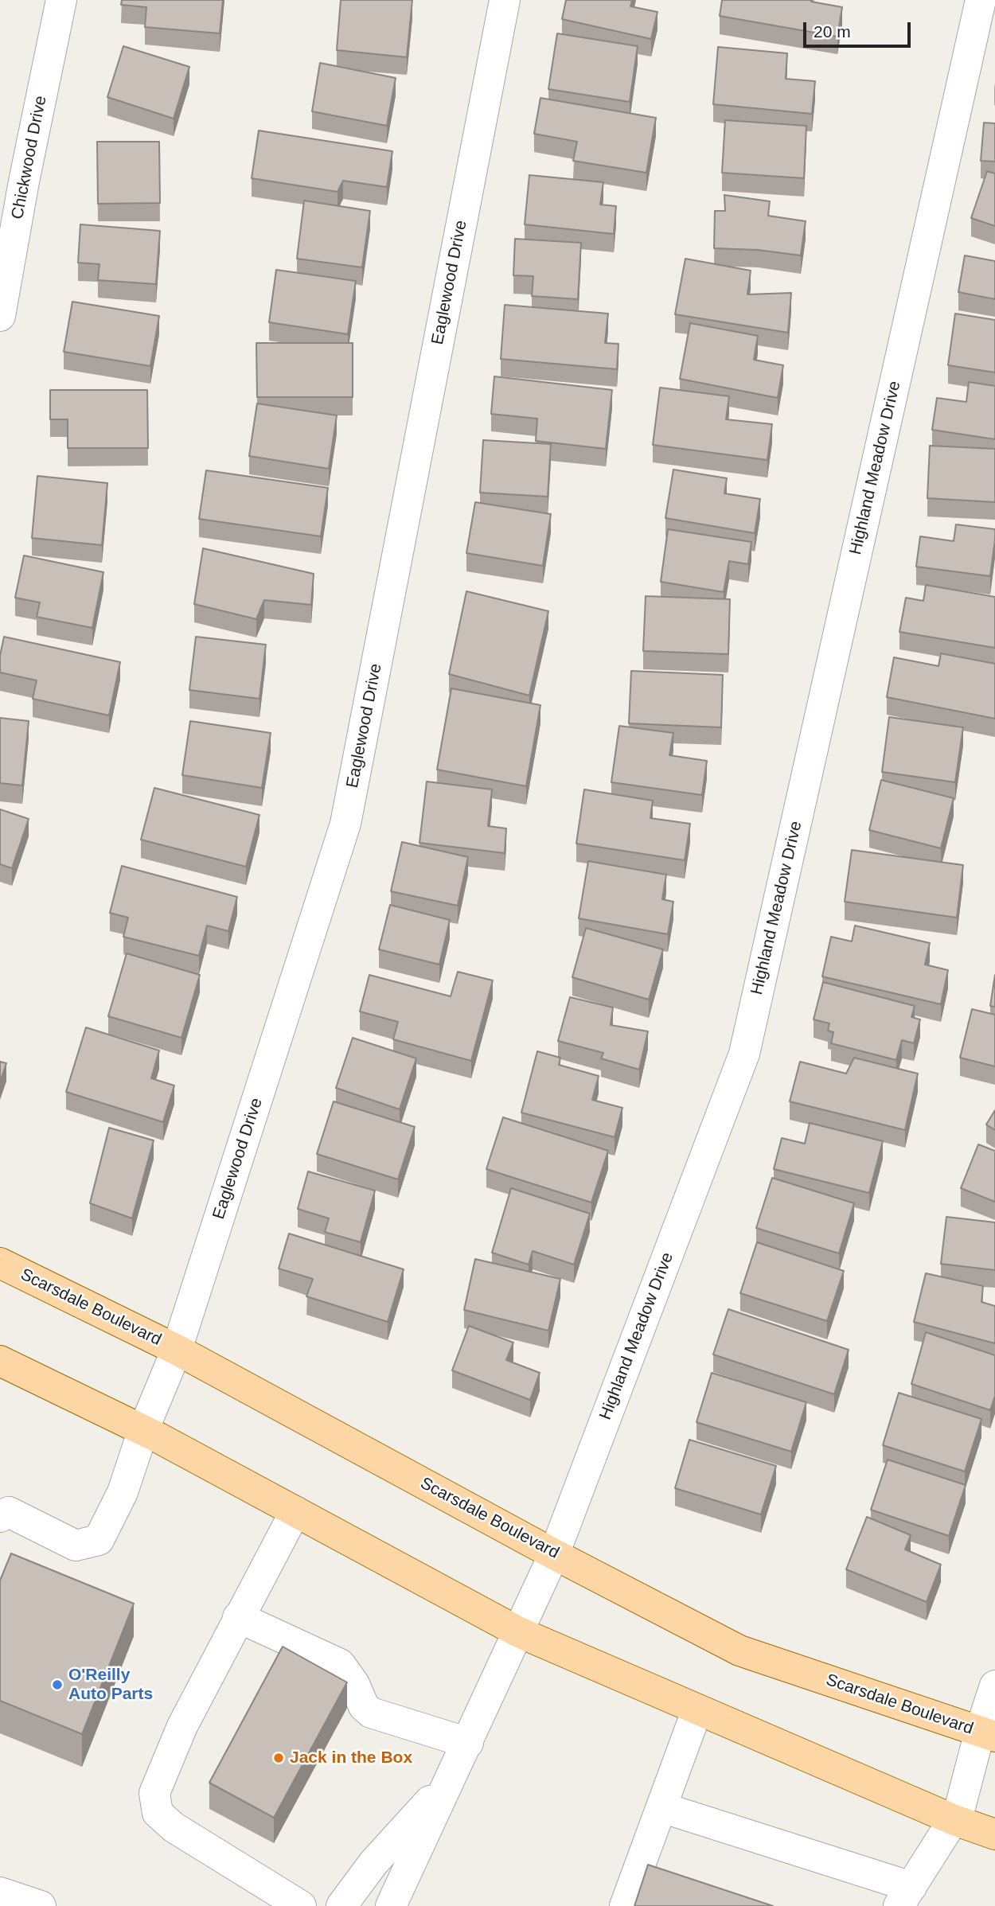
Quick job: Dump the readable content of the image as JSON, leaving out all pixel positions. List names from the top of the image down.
{
  "streets": {
    "main road": ["Scarsdale Boulevard"],
    "street": ["Chickwood Drive", "Eaglewood Drive", "Highland Meadow Drive"]
  },
  "crossings": [
    ["Eaglewood Drive", "Scarsdale Boulevard"],
    ["Highland Meadow Drive", "Scarsdale Boulevard"]
  ],
  "places": ["O'Reilly Auto Parts", "Jack in the Box"],
  "scale_bar": "20 m"
}
